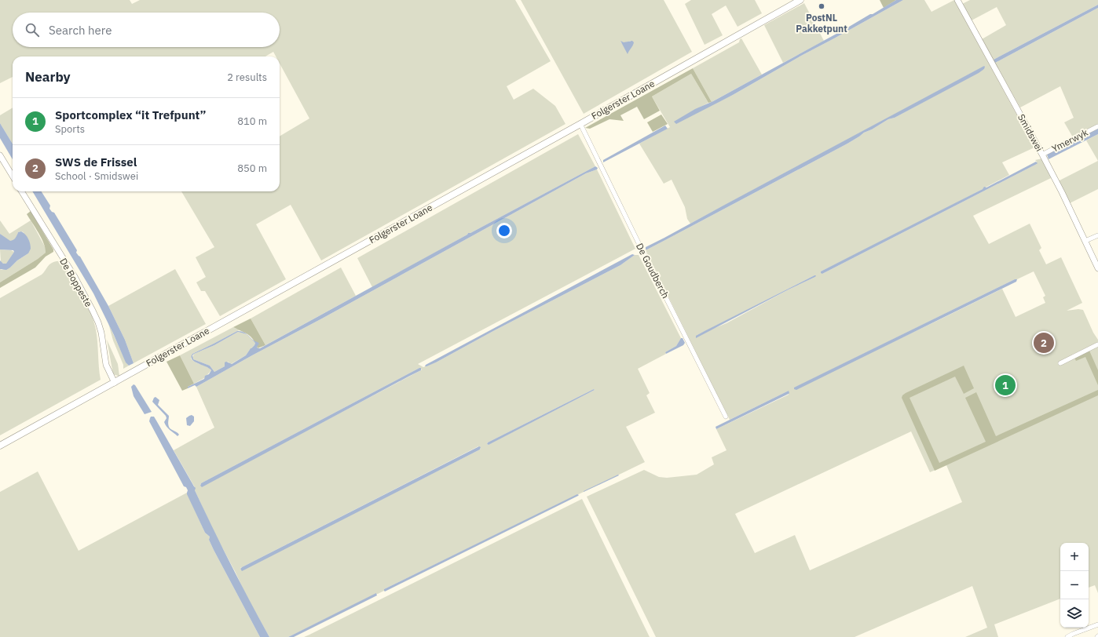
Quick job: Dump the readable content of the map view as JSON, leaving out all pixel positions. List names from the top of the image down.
{
  "streets": {
    "main road": ["Folgerster Loane"],
    "street": [
      "Smidswei",
      "Ymerwyk",
      "De Goudberch",
      "De Boppeste"
    ]
  },
  "crossings": [
    ["Folgerster Loane", "De Goudberch"],
    ["Folgerster Loane", "De Boppeste"],
    ["Smidswei", "Ymerwyk"]
  ],
  "places": ["PostNL Pakketpunt"],
  "page": {
    "search": "Search here",
    "heading": ["Nearby", "2 results"],
    "list": [
      {
        "mark": "1",
        "name": "Sportcomplex “it Trefpunt”",
        "note": "Sports",
        "value": "810 m"
      },
      {
        "mark": "2",
        "name": "SWS de Frissel",
        "note": "School · Smidswei",
        "value": "850 m"
      }
    ],
    "pins": ["2", "1"],
    "map_buttons": ["+", "−"]
  }
}
